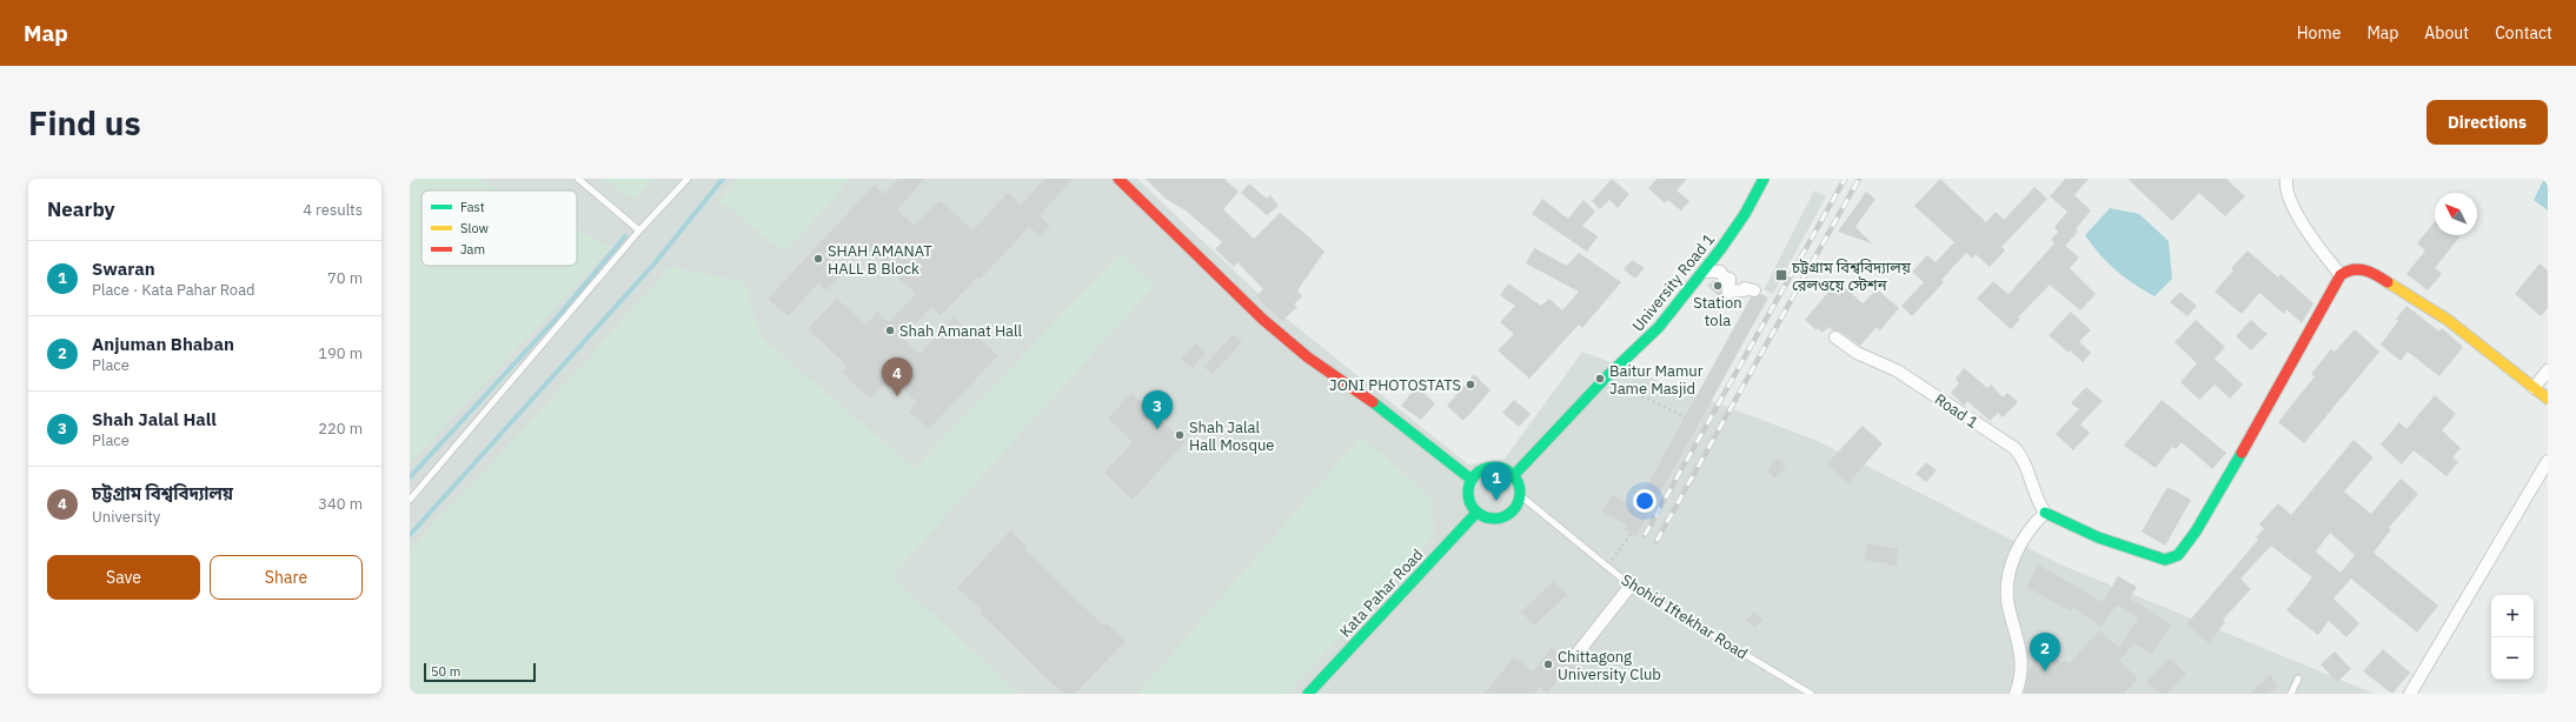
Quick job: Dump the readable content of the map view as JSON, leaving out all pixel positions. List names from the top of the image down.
{
  "streets": {
    "street": ["University Road 1", "Road 1", "Kata Pahar Road"],
    "lane": ["Shohid Iftekhar Road"]
  },
  "crossings": [
    ["University Road 1", "Kata Pahar Road"],
    ["University Road 1", "Shohid Iftekhar Road"],
    ["Kata Pahar Road", "Shohid Iftekhar Road"]
  ],
  "places": {
    "other": [
      "SHAH AMANAT HALL B Block",
      "Station tola",
      "Shah Amanat Hall",
      "Baitur Mamur Jame Masjid",
      "JONI PHOTOSTATS",
      "Shah Jalal Hall Mosque",
      "Chittagong University Club"
    ],
    "transit": ["চট্টগ্রাম বিশ্ববিদ্যালয় রেলওয়ে স্টেশন"]
  },
  "legend": ["Fast", "Slow", "Jam"],
  "scale_bar": "50 m",
  "north": "top left",
  "page": {
    "header": "Map",
    "nav": [
      "Home",
      "Map",
      "About",
      "Contact"
    ],
    "buttons": [
      "Directions",
      ["Save", "Share"]
    ],
    "title": "Find us",
    "heading": ["Nearby", "4 results"],
    "list": [
      {
        "mark": "1",
        "name": "Swaran",
        "note": "Place · Kata Pahar Road",
        "value": "70 m"
      },
      {
        "mark": "2",
        "name": "Anjuman Bhaban",
        "note": "Place",
        "value": "190 m"
      },
      {
        "mark": "3",
        "name": "Shah Jalal Hall",
        "note": "Place",
        "value": "220 m"
      },
      {
        "mark": "4",
        "name": "চট্টগ্রাম বিশ্ববিদ্যালয়",
        "note": "University",
        "value": "340 m"
      }
    ],
    "pins": [
      "4",
      "3",
      "1",
      "2"
    ],
    "map_buttons": ["+", "−"],
    "scale": "50 m"
  }
}
